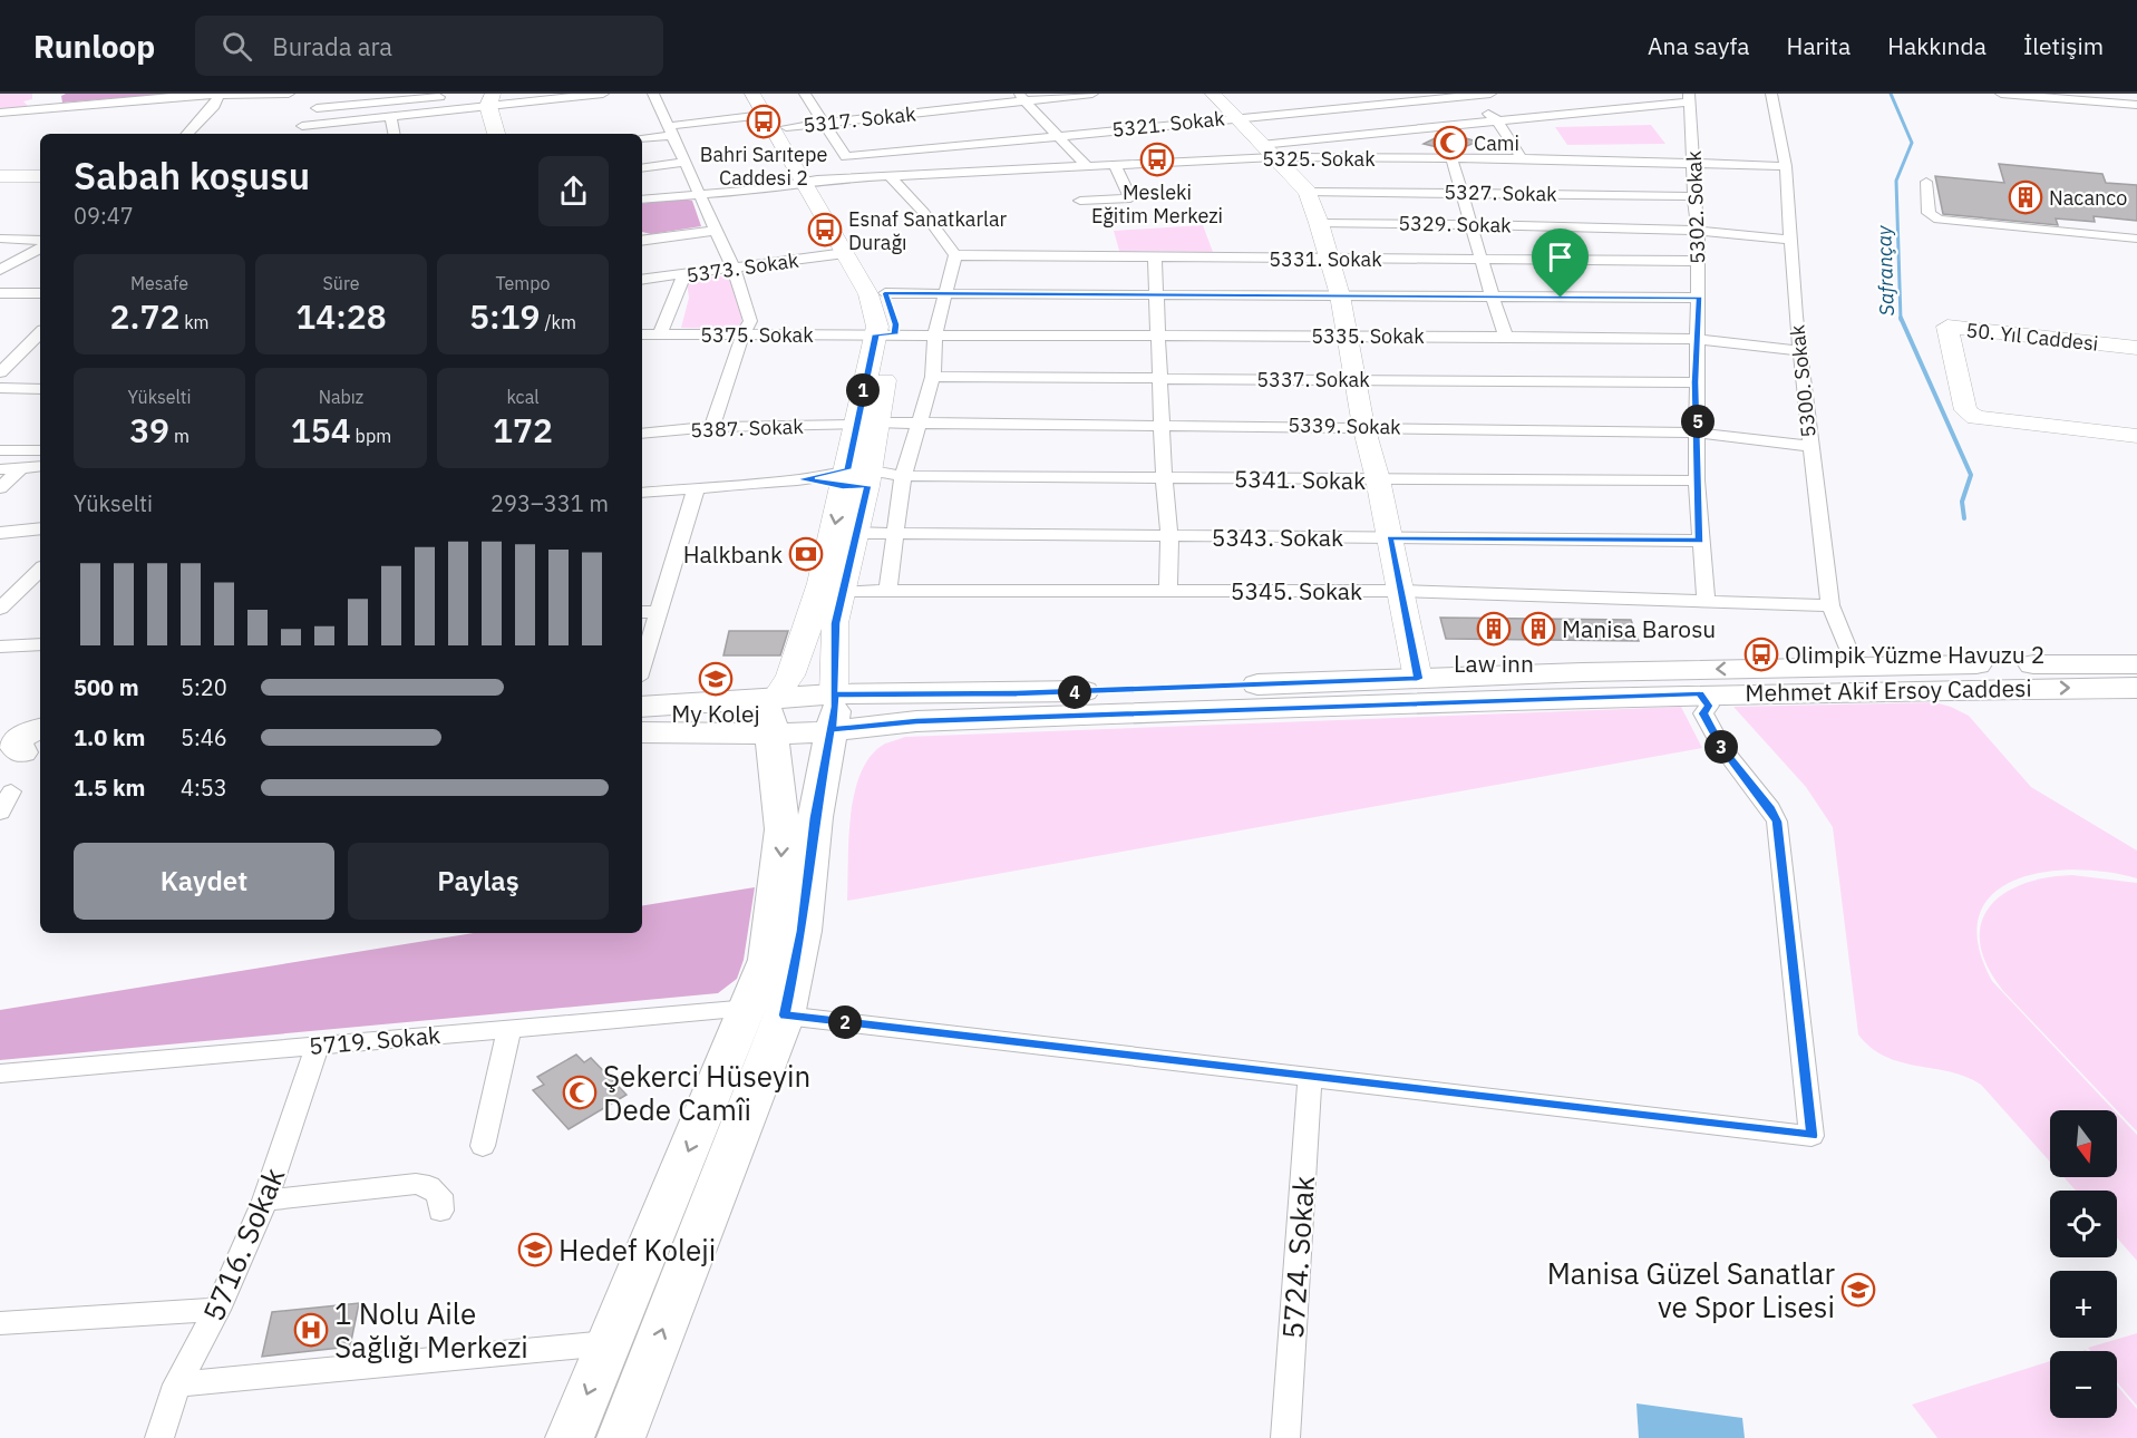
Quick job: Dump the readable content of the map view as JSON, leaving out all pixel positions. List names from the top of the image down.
{
  "streets": {
    "main road": ["50. Yıl Caddesi", "Mehmet Akif Ersoy Caddesi"],
    "street": [
      "5317. Sokak",
      "5321. Sokak",
      "5325. Sokak",
      "5327. Sokak",
      "5302. Sokak",
      "5329. Sokak",
      "5331. Sokak",
      "5373. Sokak",
      "5375. Sokak",
      "5335. Sokak",
      "5337. Sokak",
      "5300. Sokak",
      "5339. Sokak",
      "5387. Sokak",
      "5341. Sokak",
      "5343. Sokak",
      "5345. Sokak",
      "5719. Sokak",
      "5716. Sokak",
      "5724. Sokak"
    ]
  },
  "crossings": [
    ["5317. Sokak", "5321. Sokak"],
    ["5325. Sokak", "5302. Sokak"],
    ["5325. Sokak", "5300. Sokak"],
    ["5327. Sokak", "5302. Sokak"],
    ["5302. Sokak", "5329. Sokak"],
    ["5302. Sokak", "5331. Sokak"],
    ["5302. Sokak", "5335. Sokak"],
    ["5302. Sokak", "5337. Sokak"],
    ["5302. Sokak", "5339. Sokak"],
    ["5302. Sokak", "5341. Sokak"],
    ["5302. Sokak", "5343. Sokak"],
    ["5302. Sokak", "5345. Sokak"],
    ["5329. Sokak", "5300. Sokak"],
    ["5375. Sokak", "5335. Sokak"],
    ["5335. Sokak", "5300. Sokak"],
    ["5300. Sokak", "5339. Sokak"],
    ["5300. Sokak", "5345. Sokak"],
    ["5300. Sokak", "Mehmet Akif Ersoy Caddesi"],
    ["5339. Sokak", "5387. Sokak"],
    ["Mehmet Akif Ersoy Caddesi", "5719. Sokak"],
    ["5719. Sokak", "5716. Sokak"],
    ["5719. Sokak", "5724. Sokak"]
  ],
  "water": ["Safrançay"],
  "places": {
    "bus stop": [
      "Bahri Sarıtepe Caddesi 2",
      "Mesleki Eğitim Merkezi",
      "Esnaf Sanatkarlar Durağı",
      "Olimpik Yüzme Havuzu 2"
    ],
    "mosque": ["Cami", "Şekerci Hüseyin Dede Camîi"],
    "building": ["Nacanco", "Law inn", "Manisa Barosu"],
    "bank": ["Halkbank"],
    "school or university": ["My Kolej", "Hedef Koleji", "Manisa Güzel Sanatlar ve Spor Lisesi"],
    "hospital": ["1 Nolu Aile Sağlığı Merkezi"]
  },
  "north": "bottom",
  "page": {
    "header": "Runloop",
    "search": "Burada ara",
    "nav": [
      "Ana sayfa",
      "Harita",
      "Hakkında",
      "İletişim"
    ],
    "heading": ["Sabah koşusu", "09:47"],
    "stats": [
      ["Mesafe", "2.72 km"],
      ["Süre", "14:28"],
      ["Tempo", "5:19 /km"],
      ["Yükselti", "39 m"],
      ["Nabız", "154 bpm"],
      ["kcal", "172"]
    ],
    "pins": [
      "1",
      "5",
      "4",
      "3",
      "2"
    ],
    "chart": ["Yükselti", "293–331 m"],
    "list": [
      {
        "name": "500 m",
        "note": "5:20"
      },
      {
        "name": "1.0 km",
        "note": "5:46"
      },
      {
        "name": "1.5 km",
        "note": "4:53"
      }
    ],
    "buttons": ["Kaydet", "Paylaş"],
    "map_buttons": ["+", "−"]
  }
}
